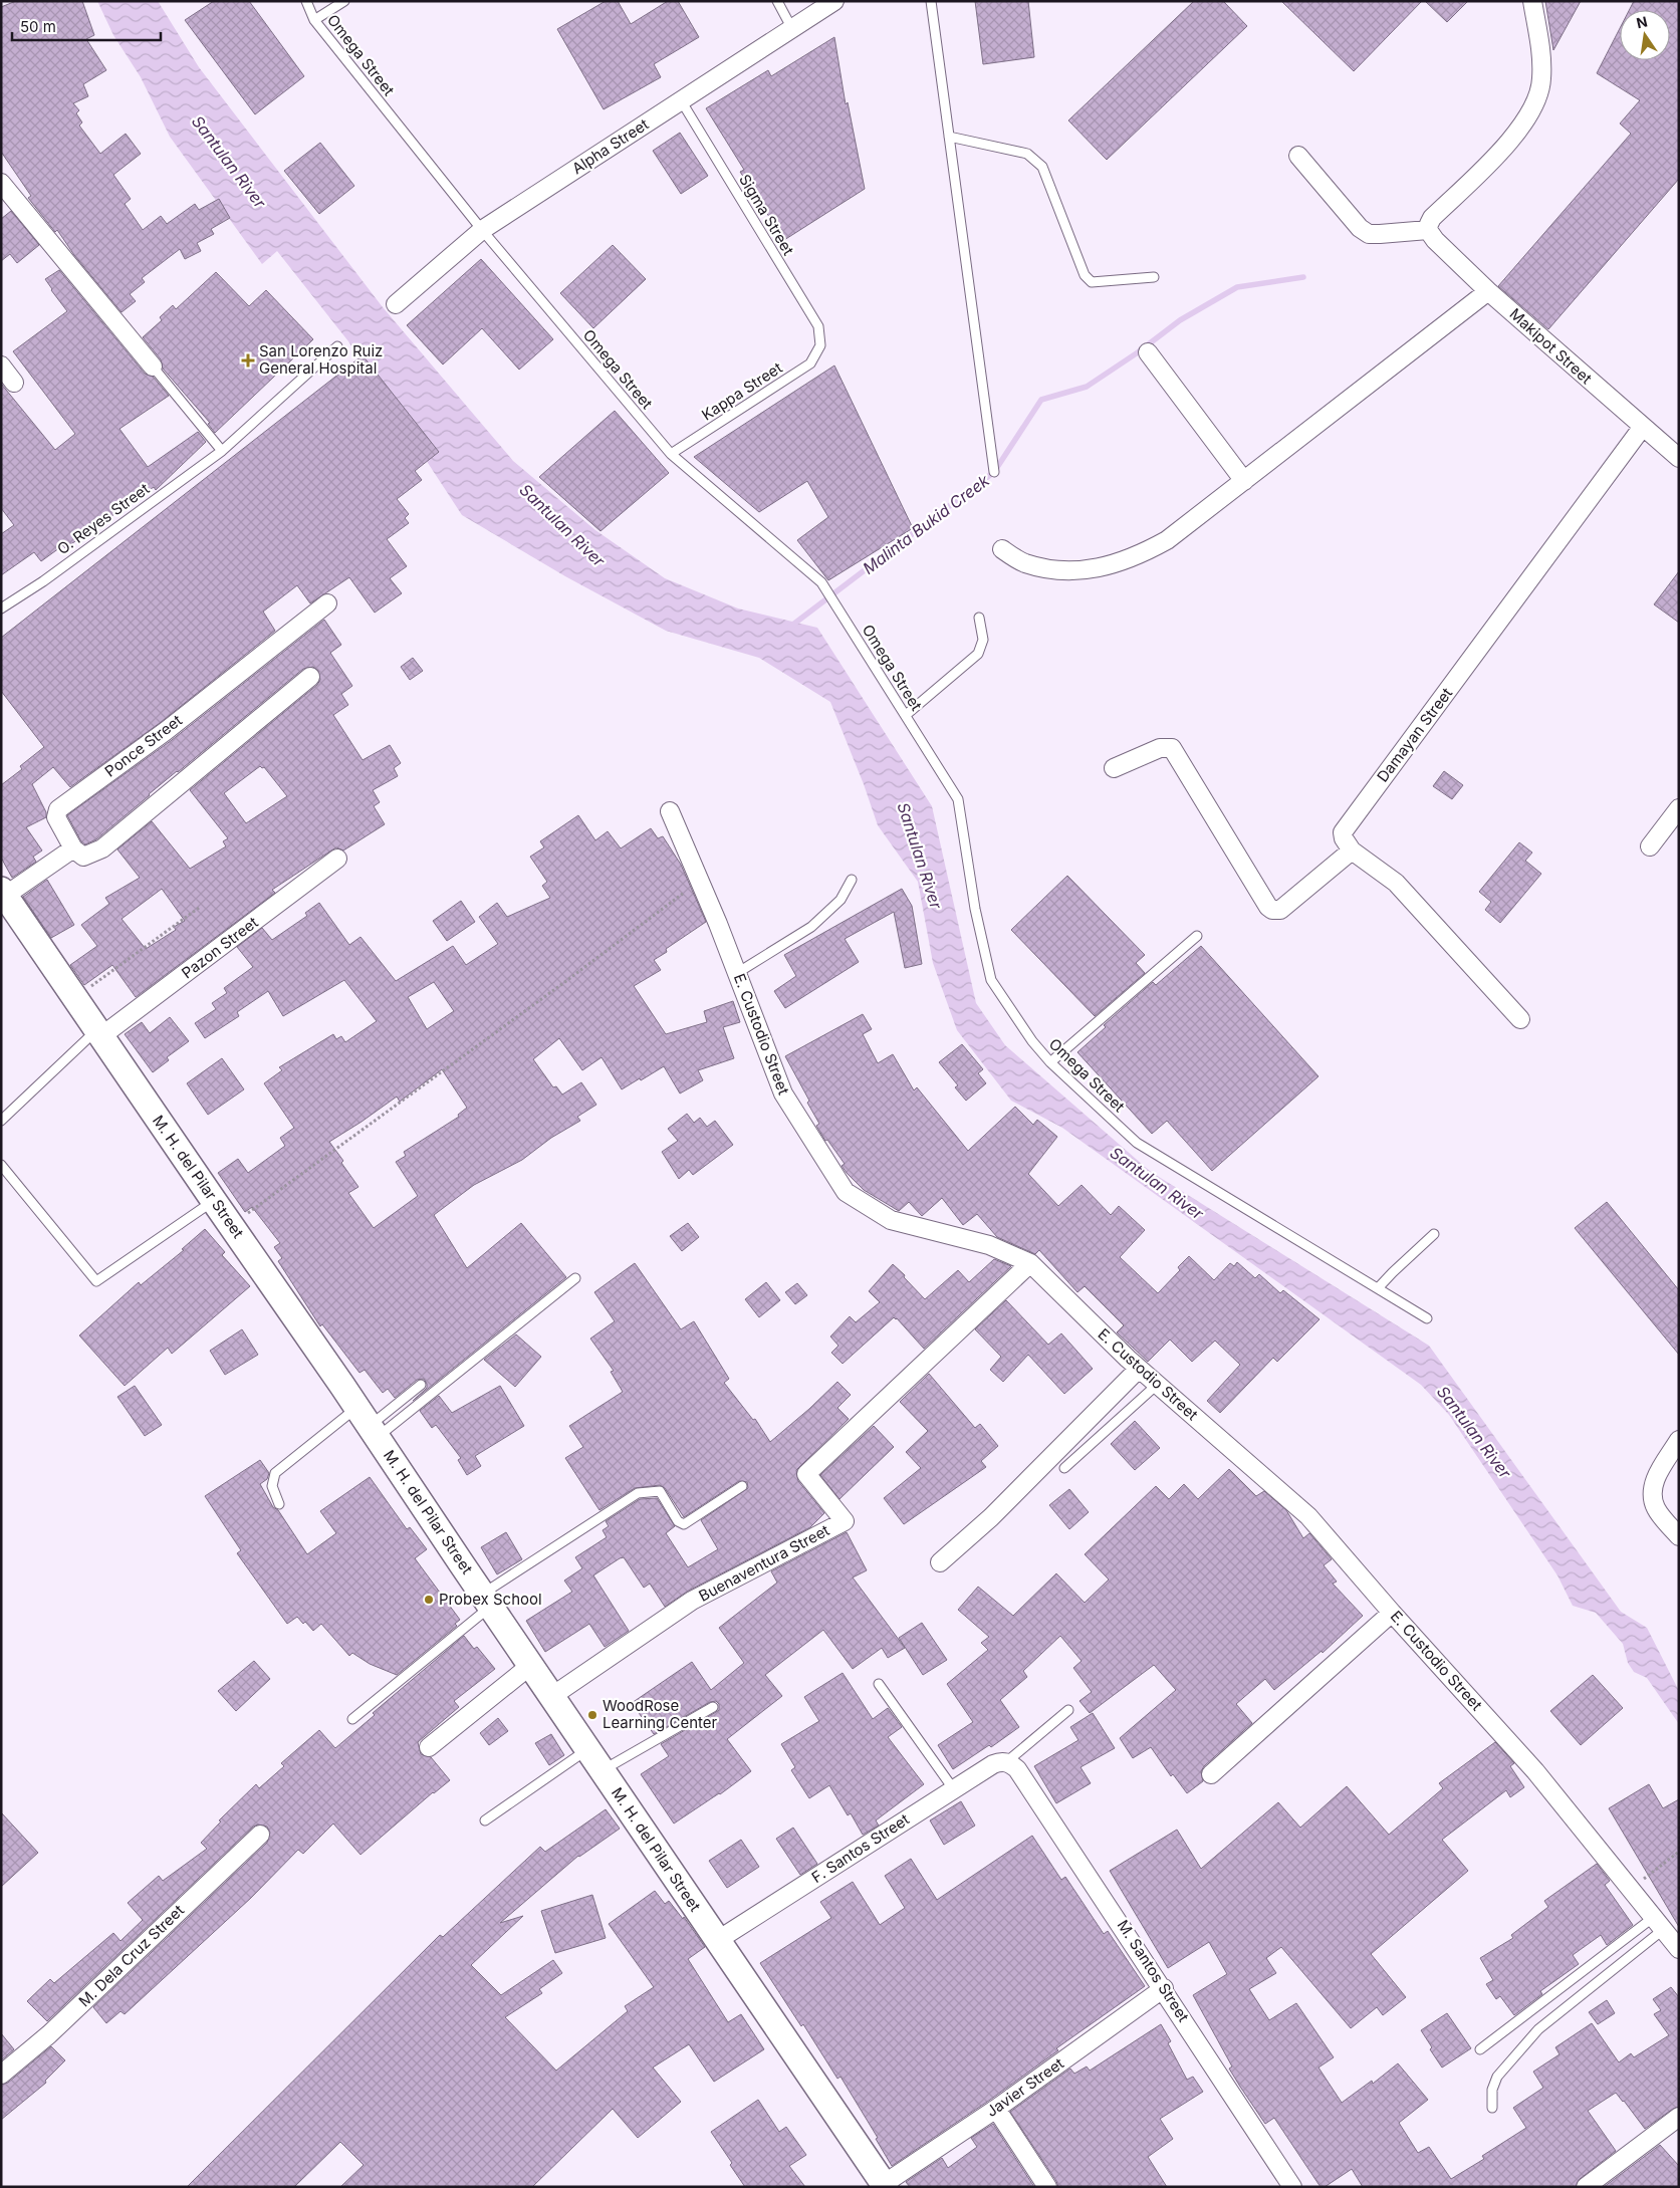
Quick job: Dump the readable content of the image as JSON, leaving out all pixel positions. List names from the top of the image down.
{
  "streets": {
    "main road": ["M. H. del Pilar Street"],
    "street": [
      "Alpha Street",
      "Makipot Street",
      "Damayan Street",
      "Ponce Street",
      "Pazon Street",
      "E. Custodio Street",
      "Buenaventura Street",
      "F. Santos Street",
      "M. Dela Cruz Street",
      "M. Santos Street",
      "Javier Street"
    ],
    "lane": [
      "Omega Street",
      "Sigma Street",
      "Kappa Street",
      "O. Reyes Street"
    ]
  },
  "crossings": [
    ["Omega Street", "Alpha Street"],
    ["Omega Street", "Kappa Street"],
    ["Alpha Street", "Sigma Street"],
    ["Sigma Street", "Kappa Street"],
    ["Makipot Street", "Damayan Street"],
    ["Pazon Street", "M. H. del Pilar Street"],
    ["E. Custodio Street", "Buenaventura Street"],
    ["M. H. del Pilar Street", "Buenaventura Street"],
    ["M. H. del Pilar Street", "F. Santos Street"],
    ["M. H. del Pilar Street", "Javier Street"],
    ["F. Santos Street", "M. Santos Street"],
    ["M. Santos Street", "Javier Street"]
  ],
  "water": ["Santulan River", "Malinta Bukid Creek"],
  "places": {
    "health": ["San Lorenzo Ruiz General Hospital"],
    "other": ["Probex School", "WoodRose Learning Center"]
  },
  "scale_bar": "50 m",
  "north": "top"
}
